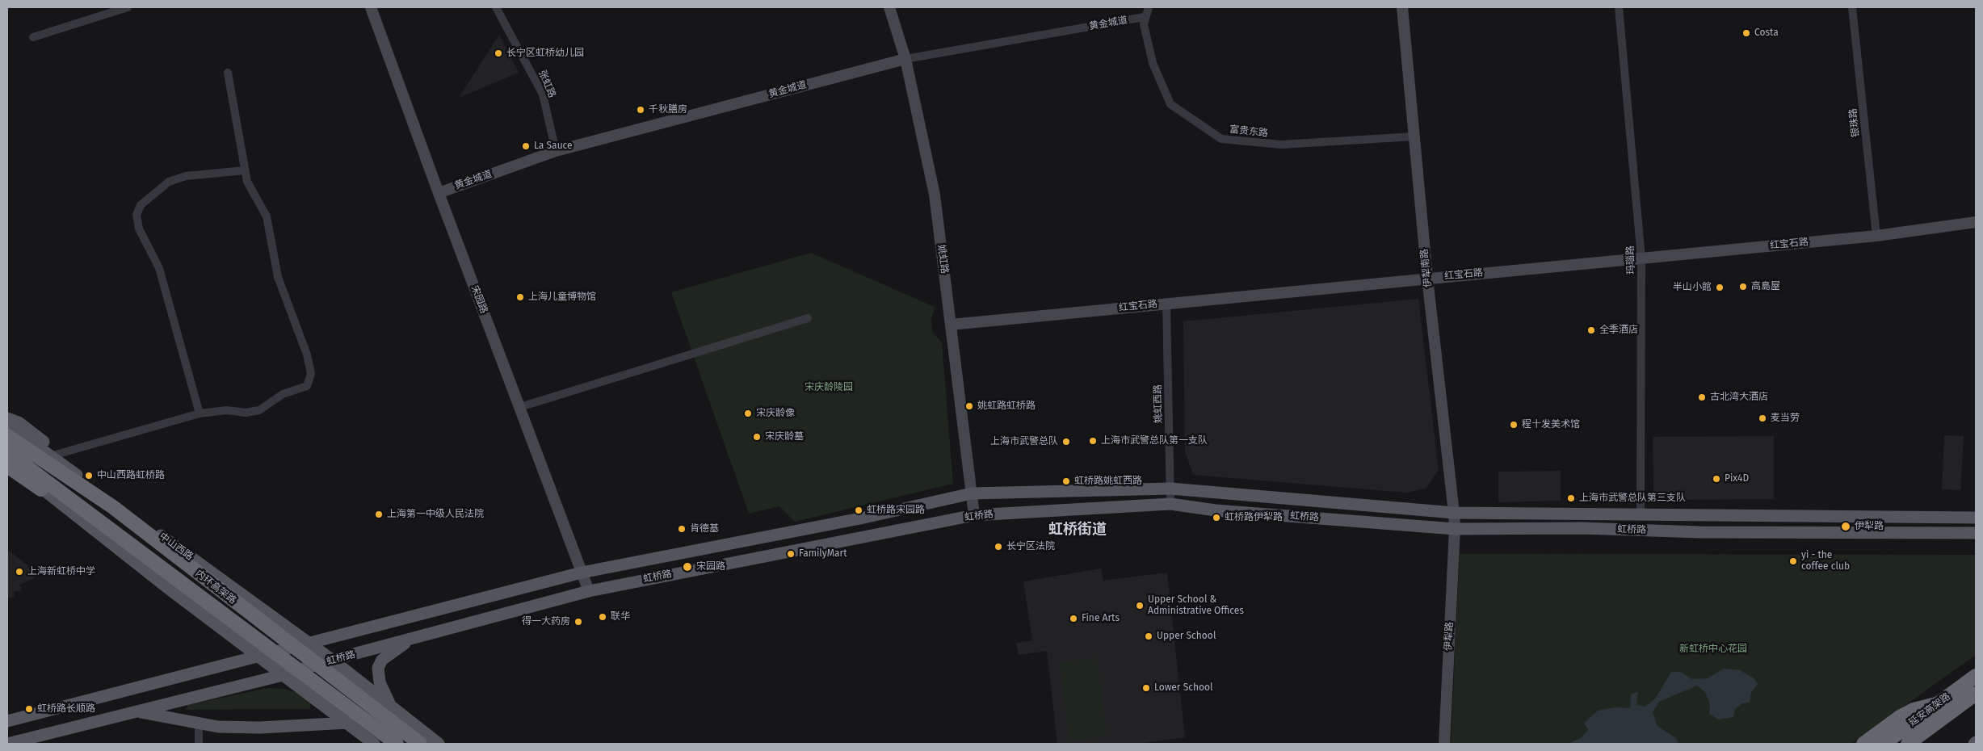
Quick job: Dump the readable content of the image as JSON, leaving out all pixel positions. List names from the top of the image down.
{
  "streets": {
    "highway": ["内环高架路", "延安高架路"],
    "main road": ["虹桥路", "中山西路"],
    "street": [
      "黄金城道",
      "张虹路",
      "银珠路",
      "富贵东路",
      "红宝石路",
      "姚虹路",
      "玛瑙路",
      "伊犁南路",
      "宋园路",
      "姚虹西路",
      "伊犁路"
    ]
  },
  "crossings": [
    ["黄金城道", "张虹路"],
    ["黄金城道", "富贵东路"],
    ["黄金城道", "姚虹路"],
    ["黄金城道", "宋园路"],
    ["银珠路", "红宝石路"],
    ["富贵东路", "伊犁南路"],
    ["红宝石路", "姚虹路"],
    ["红宝石路", "玛瑙路"],
    ["红宝石路", "伊犁南路"],
    ["红宝石路", "姚虹西路"],
    ["姚虹路", "虹桥路"],
    ["玛瑙路", "虹桥路"],
    ["伊犁南路", "虹桥路"],
    ["伊犁南路", "伊犁路"],
    ["宋园路", "虹桥路"],
    ["姚虹西路", "虹桥路"],
    ["虹桥路", "中山西路"],
    ["虹桥路", "伊犁路"]
  ],
  "districts": ["虹桥街道"],
  "parks": ["宋庆龄陵园", "新虹桥中心花园"],
  "places": [
    "Costa",
    "长宁区虹桥幼儿园",
    "千秋膳房",
    "La Sauce",
    "高島屋",
    "半山小館",
    "上海儿童博物馆",
    "全季酒店",
    "古北湾大酒店",
    "姚虹路虹桥路",
    "宋庆龄像",
    "麦当劳",
    "程十发美术馆",
    "宋庆龄墓",
    "上海市武警总队第一支队",
    "上海市武警总队",
    "中山西路虹桥路",
    "Pix4D",
    "虹桥路姚虹西路",
    "上海市武警总队第三支队",
    "虹桥路宋园路",
    "上海第一中级人民法院",
    "虹桥路伊犁路",
    "伊犁路",
    "肯德基",
    "长宁区法院",
    "FamilyMart",
    "yi - the coffee club",
    "宋园路",
    "上海新虹桥中学",
    "Upper School & Administrative Offices",
    "联华",
    "Fine Arts",
    "得一大药房",
    "Upper School",
    "Lower School",
    "虹桥路长顺路"
  ]
}
